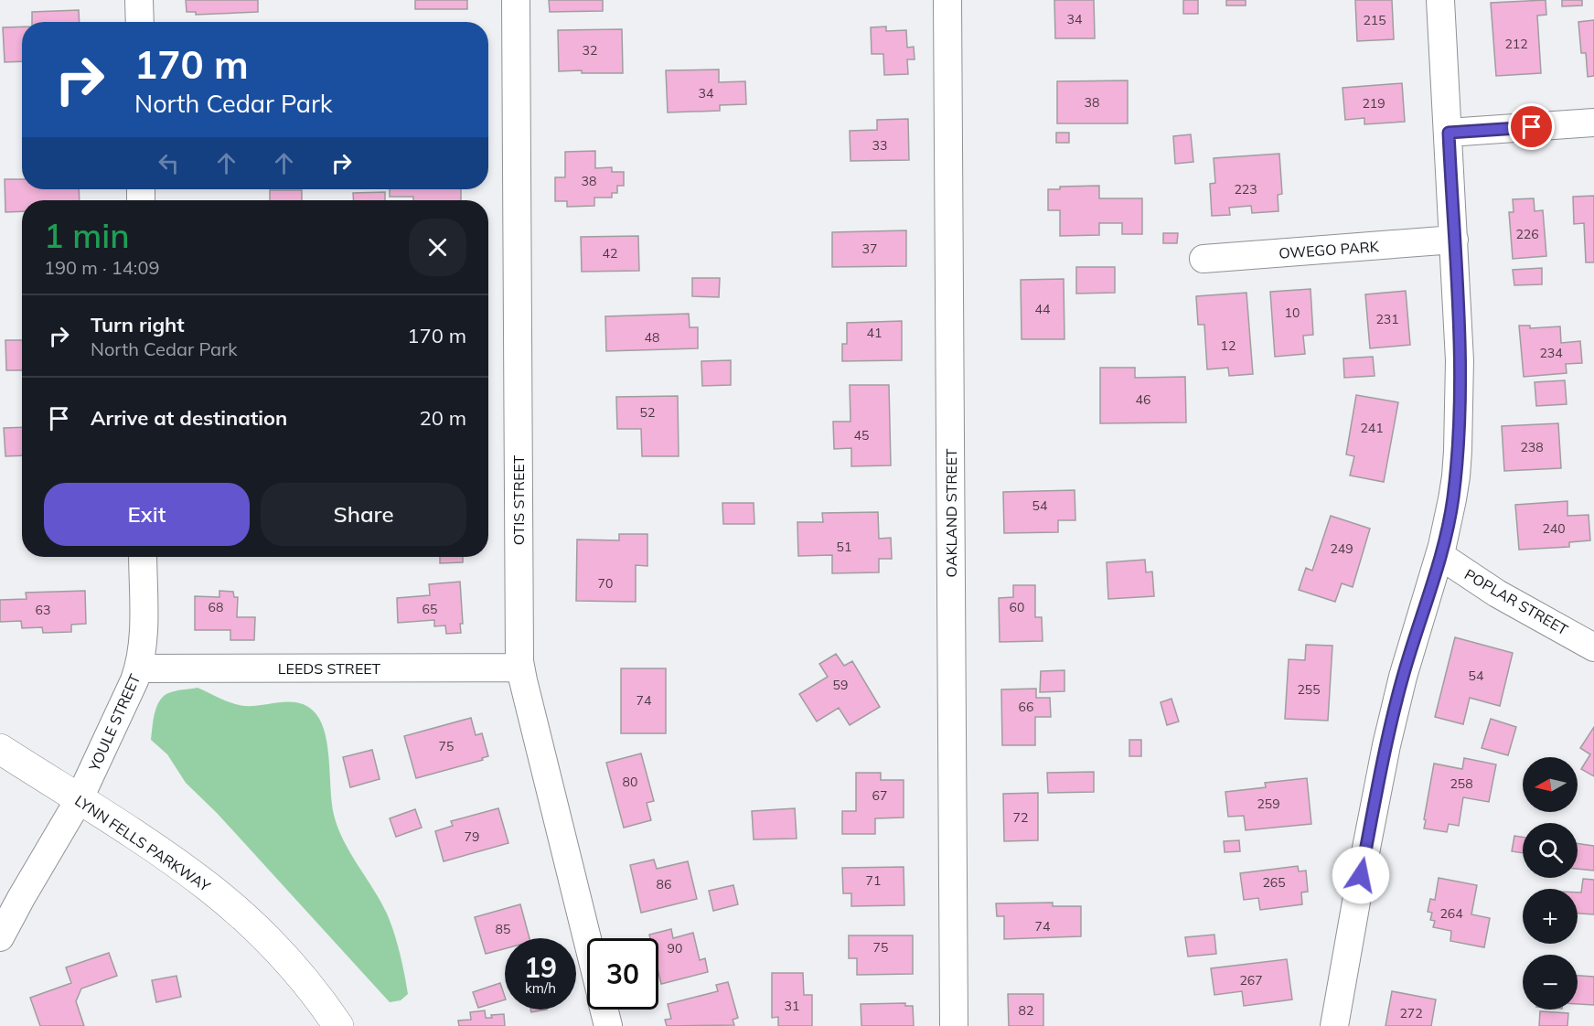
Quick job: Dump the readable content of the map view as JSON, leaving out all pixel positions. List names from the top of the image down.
{
  "streets": {
    "main road": ["LYNN FELLS PARKWAY"],
    "street": [
      "OWEGO PARK",
      "OTIS STREET",
      "OAKLAND STREET",
      "POPLAR STREET",
      "LEEDS STREET",
      "YOULE STREET"
    ]
  },
  "crossings": [
    ["OTIS STREET", "LEEDS STREET"],
    ["LEEDS STREET", "YOULE STREET"],
    ["YOULE STREET", "LYNN FELLS PARKWAY"]
  ],
  "house_numbers": [
    "34",
    "215",
    "212",
    "32",
    "34",
    "38",
    "219",
    "33",
    "38",
    "223",
    "226",
    "37",
    "42",
    "44",
    "10",
    "231",
    "41",
    "48",
    "12",
    "234",
    "46",
    "52",
    "241",
    "45",
    "238",
    "54",
    "240",
    "51",
    "249",
    "70",
    "68",
    "60",
    "65",
    "63",
    "54",
    "59",
    "255",
    "74",
    "66",
    "75",
    "80",
    "258",
    "67",
    "259",
    "72",
    "79",
    "71",
    "265",
    "86",
    "264",
    "74",
    "85",
    "75",
    "90",
    "267",
    "31",
    "82",
    "272"
  ],
  "north": "left",
  "page": {
    "turn": ["170 m", "North Cedar Park"],
    "heading": ["1 min", "190 m · 14:09"],
    "list": [
      {
        "name": "Turn right",
        "note": "North Cedar Park",
        "value": "170 m"
      },
      {
        "name": "Arrive at destination",
        "value": "20 m"
      }
    ],
    "buttons": ["Exit", "Share"],
    "map_buttons": ["+", "−"],
    "speed": "19 km/h",
    "limit": "30"
  }
}
